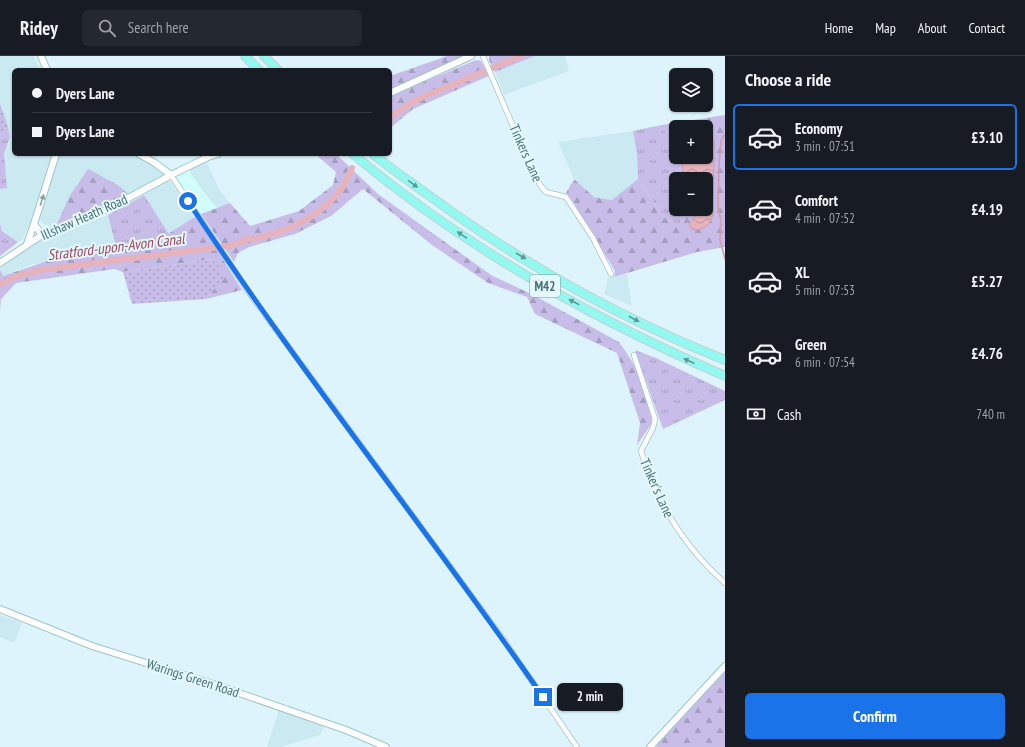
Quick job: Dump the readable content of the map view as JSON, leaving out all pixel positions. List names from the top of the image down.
{
  "streets": {
    "highway": ["M42"],
    "street": [
      "Tinkers Lane",
      "Illshaw Heath Road",
      "Tinker's Lane",
      "Warings Green Road"
    ]
  },
  "water": ["Stratford-upon-Avon Canal"],
  "page": {
    "header": "Ridey",
    "search": "Search here",
    "nav": [
      "Home",
      "Map",
      "About",
      "Contact"
    ],
    "heading": "Choose a ride",
    "map_buttons": ["+", "−"],
    "banner": ["Dyers Lane", "Dyers Lane"],
    "list": [
      {
        "name": "Economy",
        "note": "3 min · 07:51",
        "value": "£3.10"
      },
      {
        "name": "Comfort",
        "note": "4 min · 07:52",
        "value": "£4.19"
      },
      {
        "name": "XL",
        "note": "5 min · 07:53",
        "value": "£5.27"
      },
      {
        "name": "Green",
        "note": "6 min · 07:54",
        "value": "£4.76"
      }
    ],
    "pay": ["Cash", "740 m"],
    "bubble": "2 min",
    "buttons": "Confirm"
  }
}
